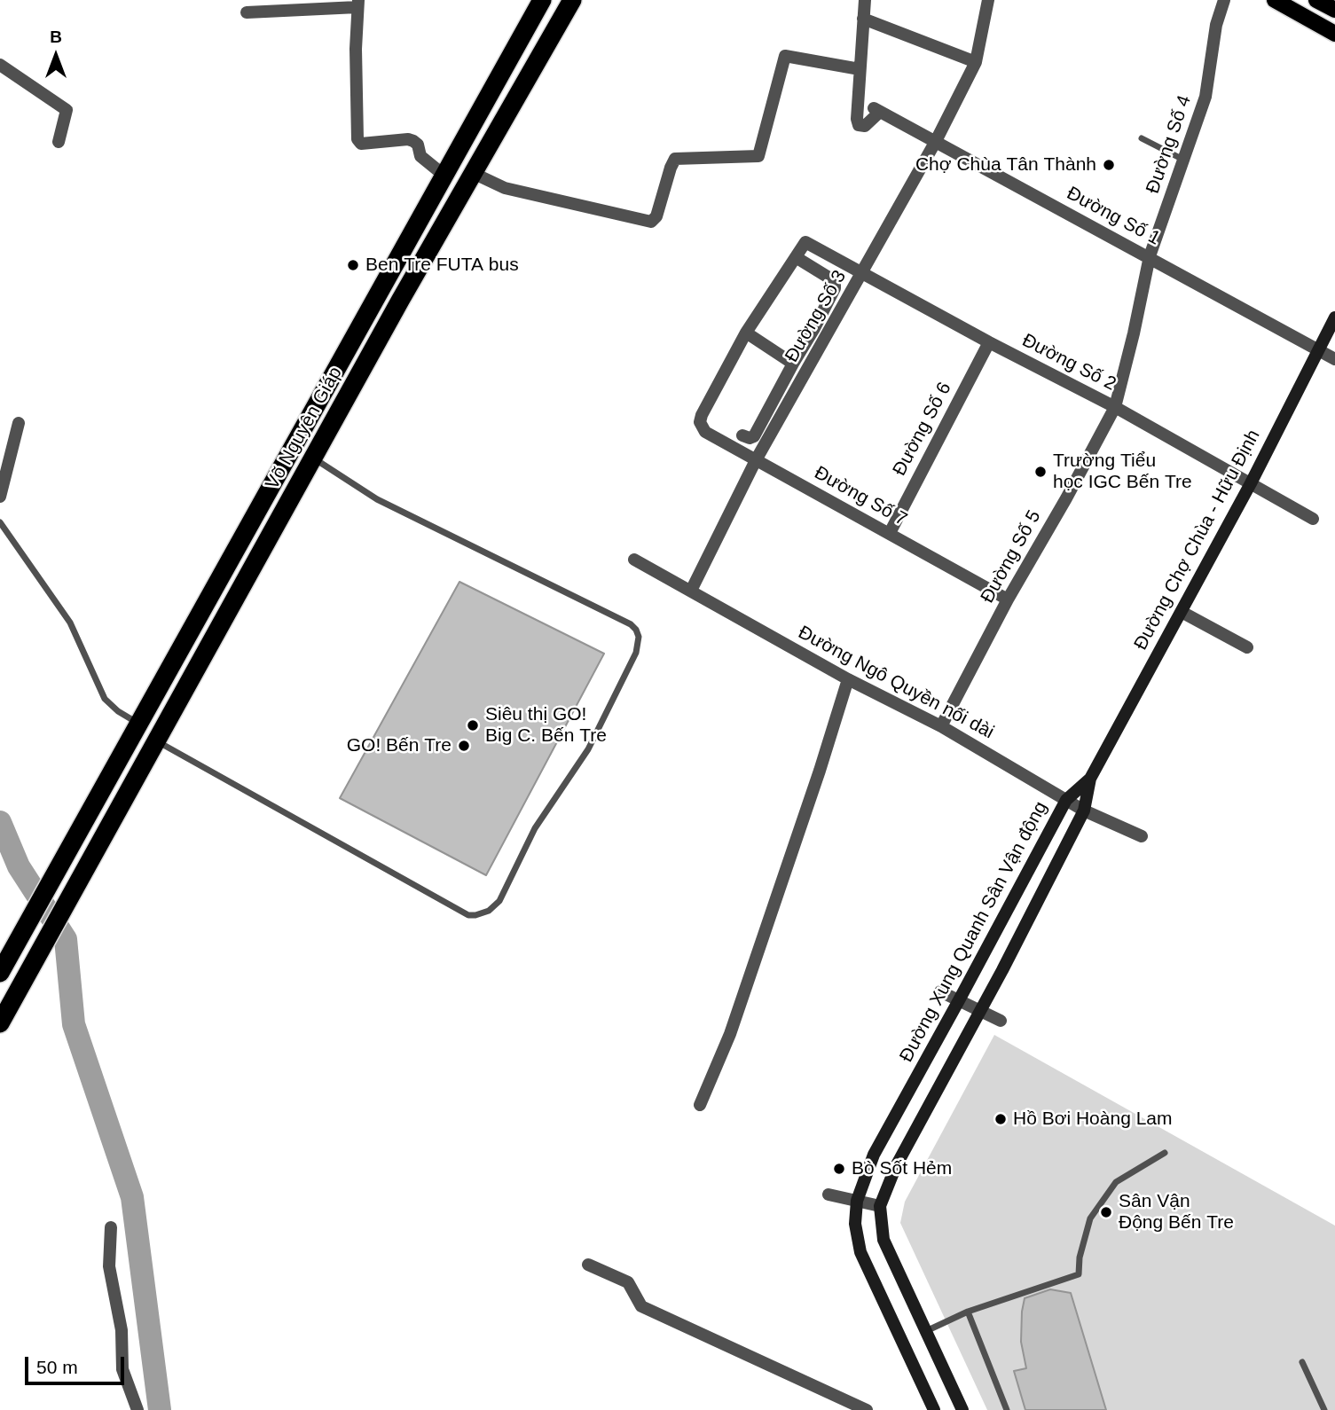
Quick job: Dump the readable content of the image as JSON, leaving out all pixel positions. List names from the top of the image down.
{
  "streets": {
    "highway": ["Võ Nguyên Giáp"],
    "street": [
      "Đường Số 4",
      "Đường Số 1",
      "Đường Số 3",
      "Đường Số 2",
      "Đường Số 6",
      "Đường Số 7",
      "Đường Chợ Chùa - Hữu Định",
      "Đường Số 5",
      "Đường Ngô Quyền nối dài",
      "Đường Xung Quanh Sân Vận động"
    ]
  },
  "crossings": [
    ["Đường Số 4", "Đường Số 1"],
    ["Đường Số 4", "Đường Số 2"],
    ["Đường Số 4", "Đường Số 5"],
    ["Đường Số 1", "Đường Số 3"],
    ["Đường Số 1", "Đường Chợ Chùa - Hữu Định"],
    ["Đường Số 3", "Đường Số 2"],
    ["Đường Số 3", "Đường Số 7"],
    ["Đường Số 3", "Đường Ngô Quyền nối dài"],
    ["Đường Số 2", "Đường Số 6"],
    ["Đường Số 2", "Đường Chợ Chùa - Hữu Định"],
    ["Đường Số 2", "Đường Số 5"],
    ["Đường Số 6", "Đường Số 7"],
    ["Đường Số 7", "Đường Số 5"],
    ["Đường Chợ Chùa - Hữu Định", "Đường Xung Quanh Sân Vận động"],
    ["Đường Số 5", "Đường Ngô Quyền nối dài"],
    ["Đường Ngô Quyền nối dài", "Đường Xung Quanh Sân Vận động"]
  ],
  "places": [
    "Chợ Chùa Tân Thành",
    "Ben Tre FUTA bus",
    "Trường Tiểu học IGC Bến Tre",
    "Siêu thị GO! Big C. Bến Tre",
    "GO! Bến Tre",
    "Hồ Bơi Hoàng Lam",
    "Bò Sốt Hẻm",
    "Sân Vận Động Bến Tre"
  ],
  "scale_bar": "50 m",
  "north": "top"
}
